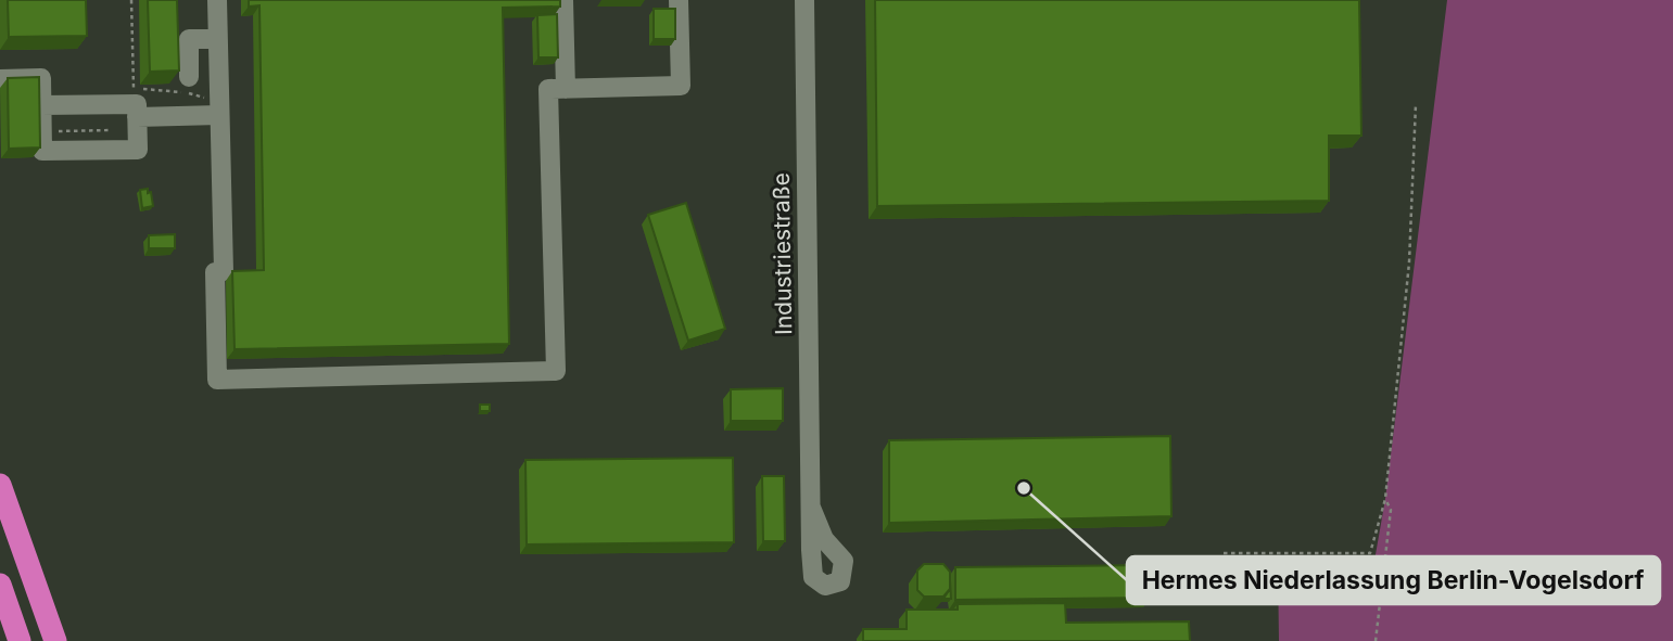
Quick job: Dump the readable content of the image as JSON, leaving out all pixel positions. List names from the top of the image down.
{
  "streets": {
    "street": ["Industriestraße"]
  },
  "places": ["Hermes Niederlassung Berlin-Vogelsdorf"]
}
